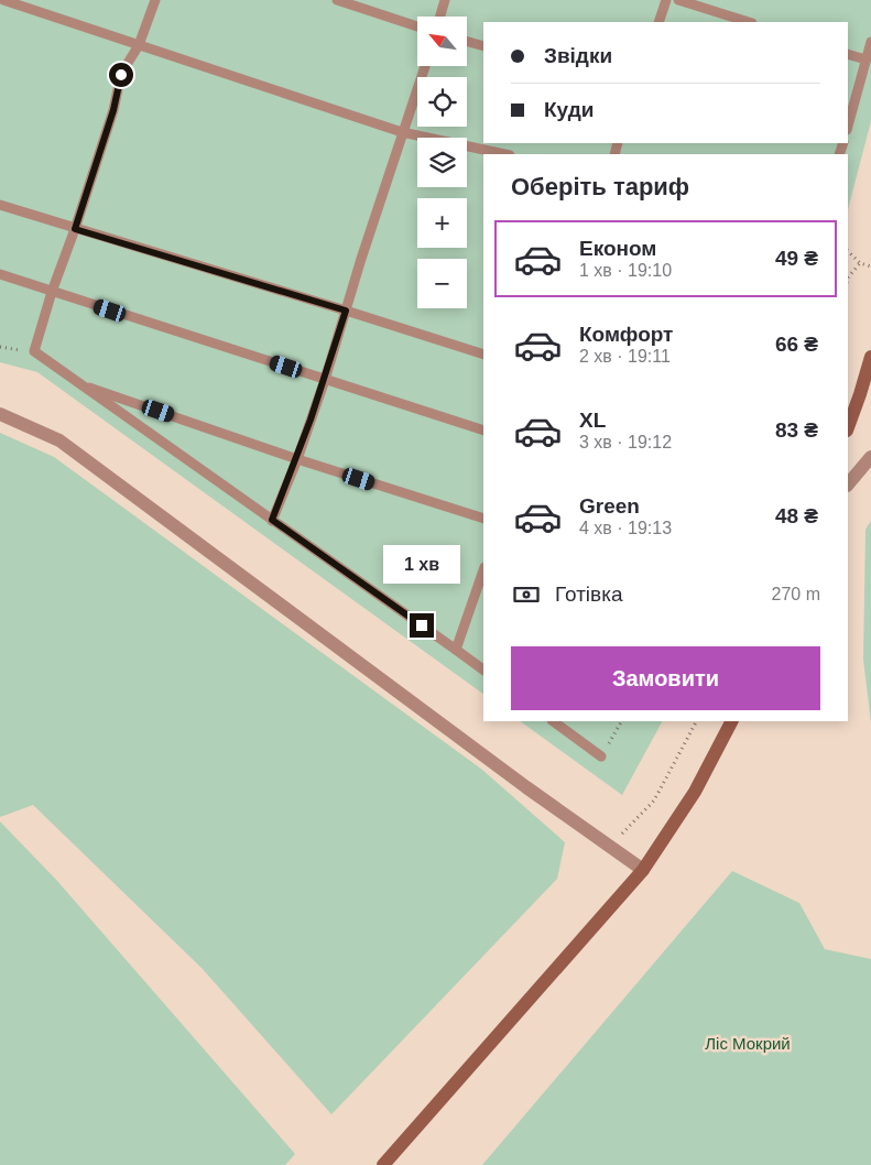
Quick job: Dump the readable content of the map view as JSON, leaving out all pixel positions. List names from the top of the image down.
{
  "parks": ["Ліс Мокрий"],
  "north": "top left",
  "page": {
    "map_buttons": ["+", "−"],
    "banner": ["Звідки", "Куди"],
    "heading": "Оберіть тариф",
    "list": [
      {
        "name": "Економ",
        "note": "1 хв · 19:10",
        "value": "49 ₴"
      },
      {
        "name": "Комфорт",
        "note": "2 хв · 19:11",
        "value": "66 ₴"
      },
      {
        "name": "XL",
        "note": "3 хв · 19:12",
        "value": "83 ₴"
      },
      {
        "name": "Green",
        "note": "4 хв · 19:13",
        "value": "48 ₴"
      }
    ],
    "bubble": "1 хв",
    "pay": ["Готівка", "270 m"],
    "buttons": "Замовити"
  }
}
